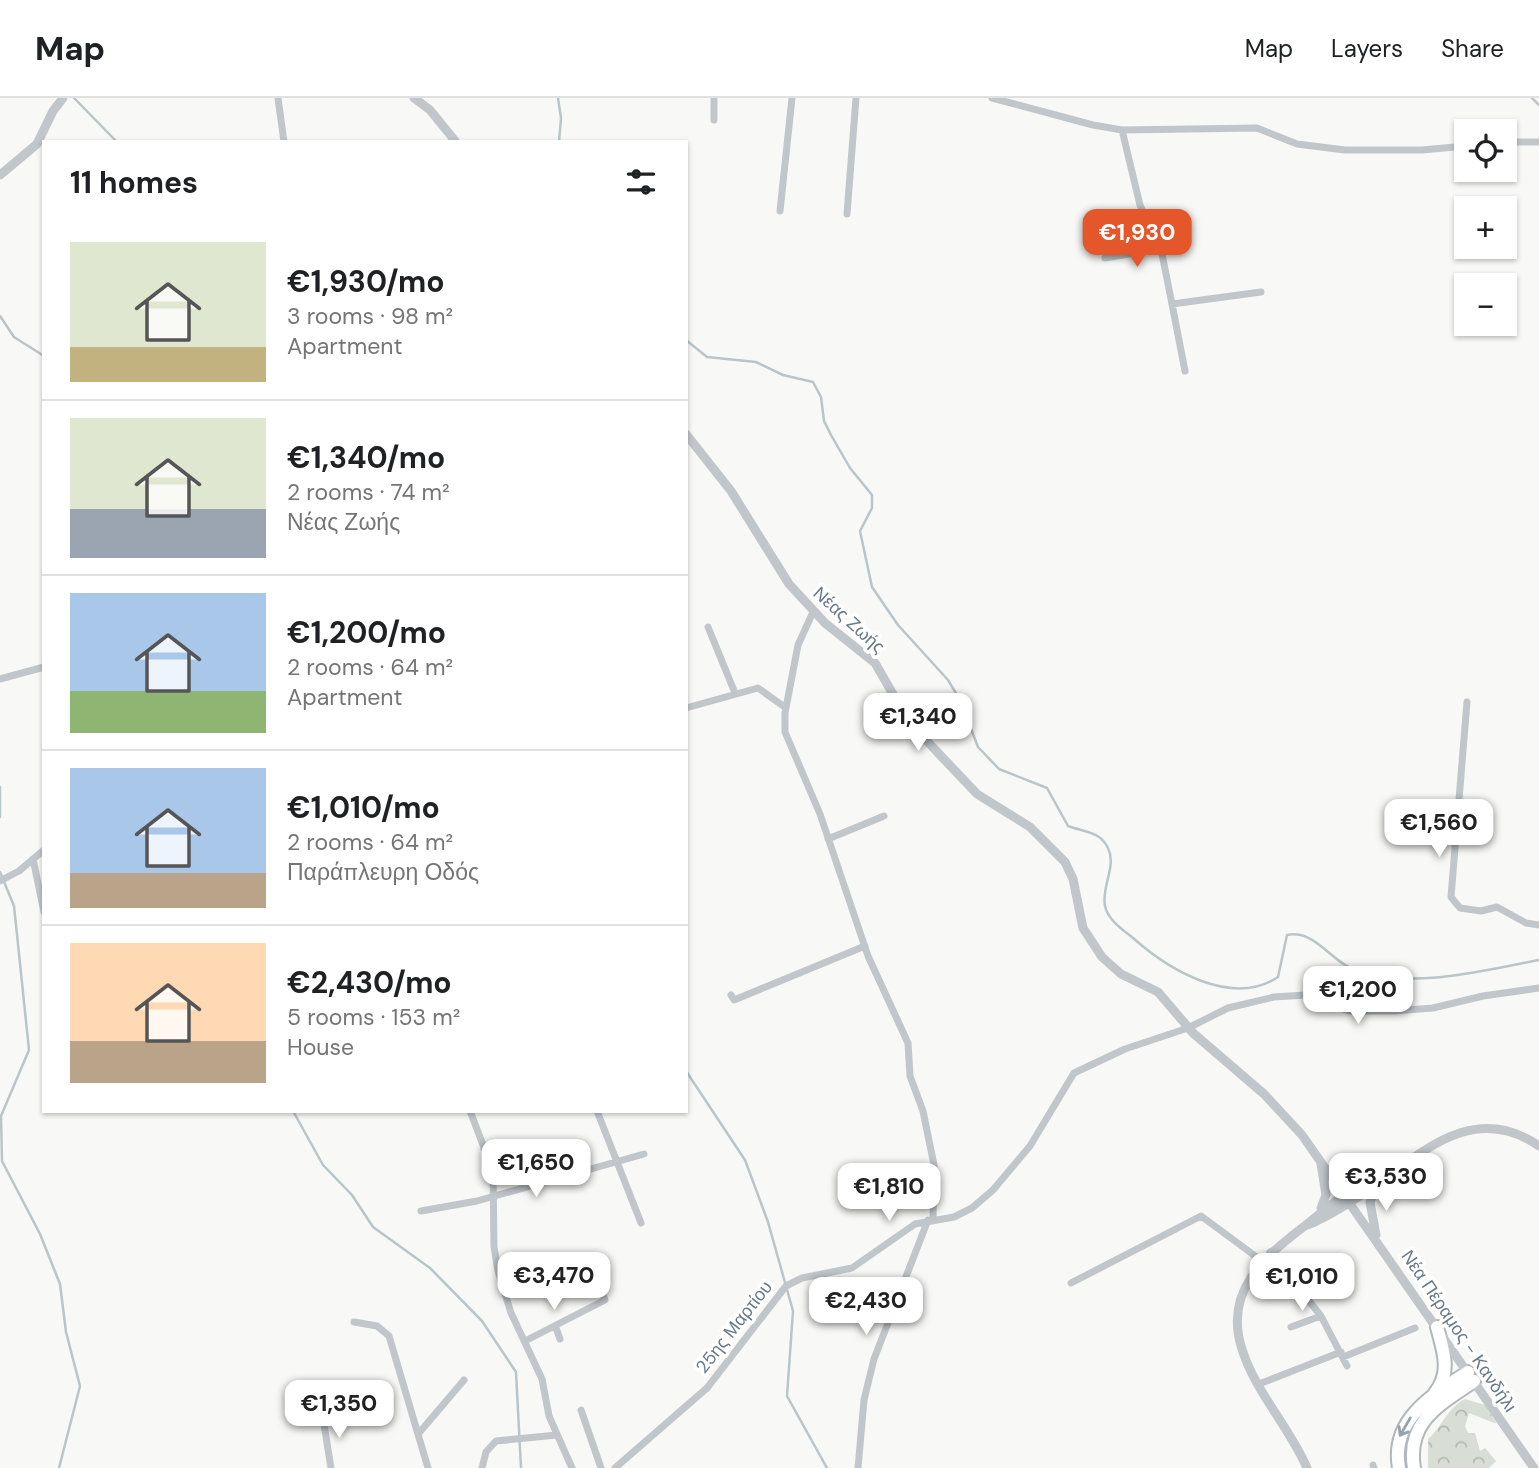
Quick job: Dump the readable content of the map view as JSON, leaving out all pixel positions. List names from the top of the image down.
{
  "streets": {
    "street": ["Νέας Ζωής", "25ης Μαρτίου", "Νέα Πέραμος - Κανδήλι"]
  },
  "crossings": [
    ["Νέας Ζωής", "25ης Μαρτίου"],
    ["Νέας Ζωής", "Νέα Πέραμος - Κανδήλι"],
    ["25ης Μαρτίου", "Νέα Πέραμος - Κανδήλι"]
  ],
  "page": {
    "header": "Map",
    "nav": ["Map", "Layers", "Share"],
    "map_buttons": ["+", "−"],
    "heading": "11 homes",
    "price": [
      "€1,930",
      "€1,340",
      "€1,560",
      "€1,200",
      "€1,650",
      "€3,530",
      "€1,810",
      "€3,470",
      "€1,010",
      "€2,430",
      "€1,350"
    ],
    "list": [
      {
        "name": "€1,930/mo",
        "note": "3 rooms · 98 m² · Apartment"
      },
      {
        "name": "€1,340/mo",
        "note": "2 rooms · 74 m² · Νέας Ζωής"
      },
      {
        "name": "€1,200/mo",
        "note": "2 rooms · 64 m² · Apartment"
      },
      {
        "name": "€1,010/mo",
        "note": "2 rooms · 64 m² · Παράπλευρη Οδός"
      },
      {
        "name": "€2,430/mo",
        "note": "5 rooms · 153 m² · House"
      }
    ]
  }
}
